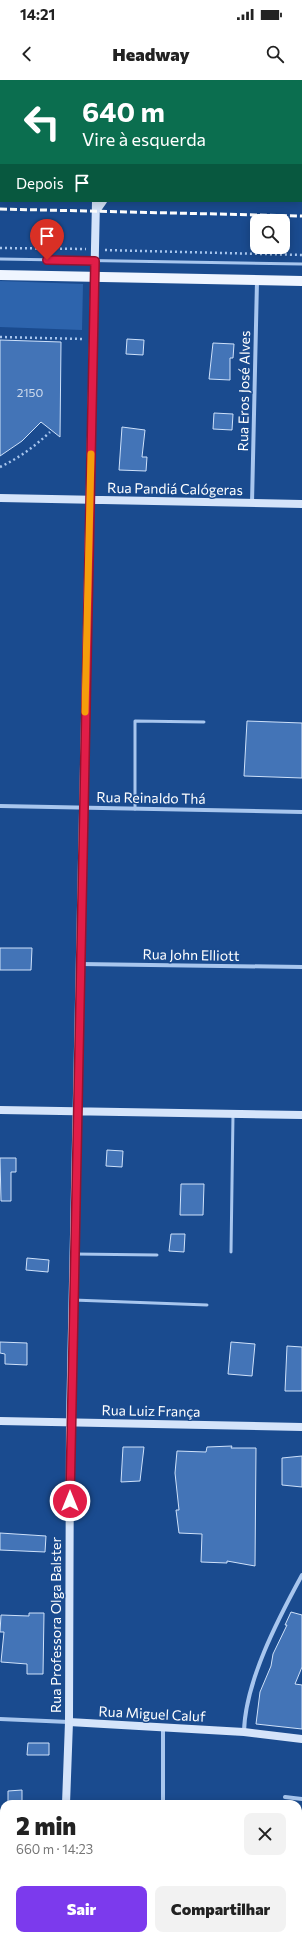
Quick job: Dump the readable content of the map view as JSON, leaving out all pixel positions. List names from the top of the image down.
{
  "streets": {
    "main road": [
      "Rua Pandiá Calógeras",
      "Rua Luiz França",
      "Rua Professora Olga Balster",
      "Rua Miguel Caluf"
    ],
    "street": ["Rua Eros José Alves", "Rua Reinaldo Thá", "Rua John Elliott"]
  },
  "crossings": [
    ["Rua Eros José Alves", "Rua Pandiá Calógeras"],
    ["Rua Pandiá Calógeras", "Rua Professora Olga Balster"],
    ["Rua Reinaldo Thá", "Rua Professora Olga Balster"],
    ["Rua John Elliott", "Rua Professora Olga Balster"],
    ["Rua Luiz França", "Rua Professora Olga Balster"],
    ["Rua Professora Olga Balster", "Rua Miguel Caluf"]
  ],
  "house_numbers": ["2150"],
  "page": {
    "status": "14:21",
    "header": "Headway",
    "turn": ["640 m", "Vire à esquerda"],
    "then": "Depois",
    "heading": ["2 min", "660 m · 14:23"],
    "buttons": ["Sair", "Compartilhar"]
  }
}
